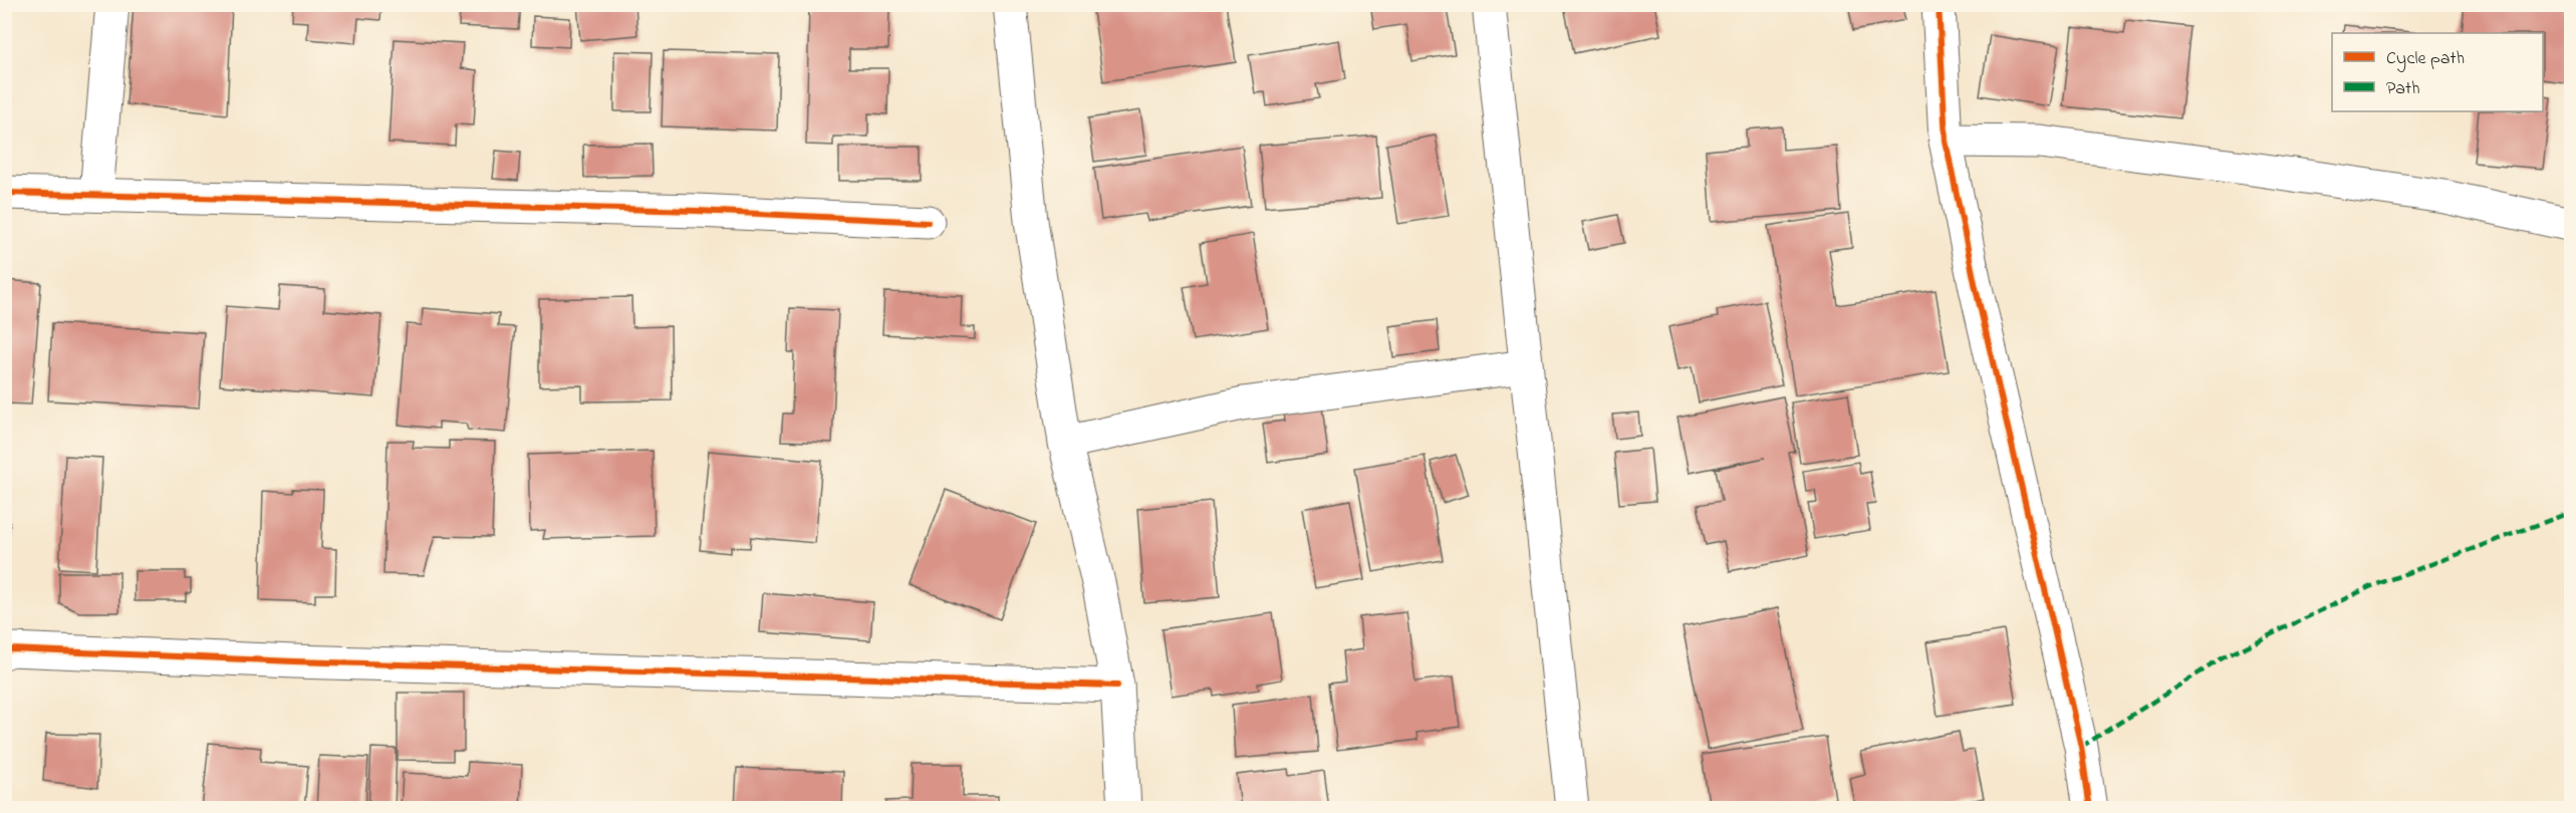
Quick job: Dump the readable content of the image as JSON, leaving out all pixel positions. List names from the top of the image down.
{
  "legend": ["Cycle path", "Path"]
}
